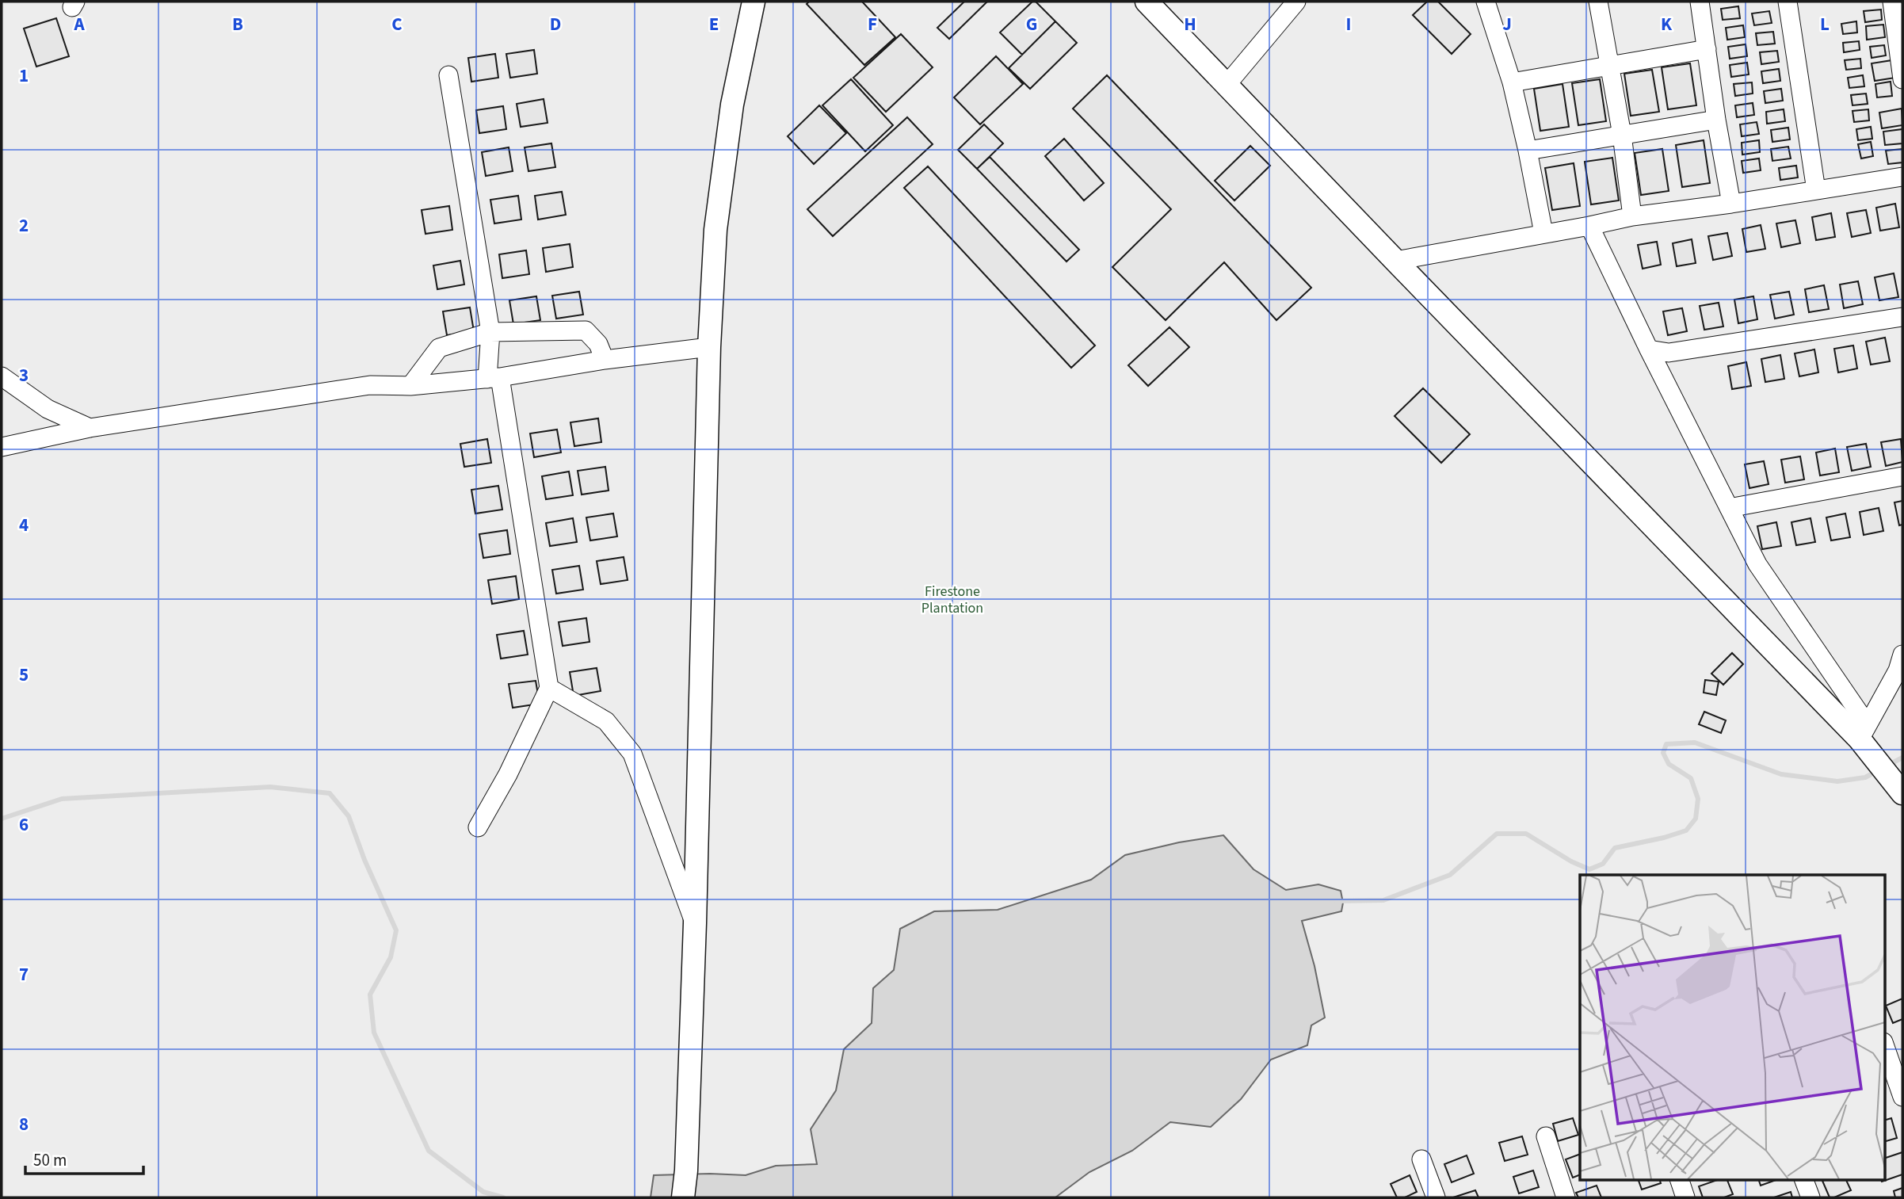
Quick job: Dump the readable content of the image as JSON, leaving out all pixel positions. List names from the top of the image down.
{
  "parks": ["Firestone Plantation"],
  "scale_bar": "50 m",
  "grid": {
    "columns": [
      "A",
      "B",
      "C",
      "D",
      "E",
      "F",
      "G",
      "H",
      "I",
      "J",
      "K",
      "L"
    ],
    "rows": [
      "1",
      "2",
      "3",
      "4",
      "5",
      "6",
      "7",
      "8"
    ]
  }
}
